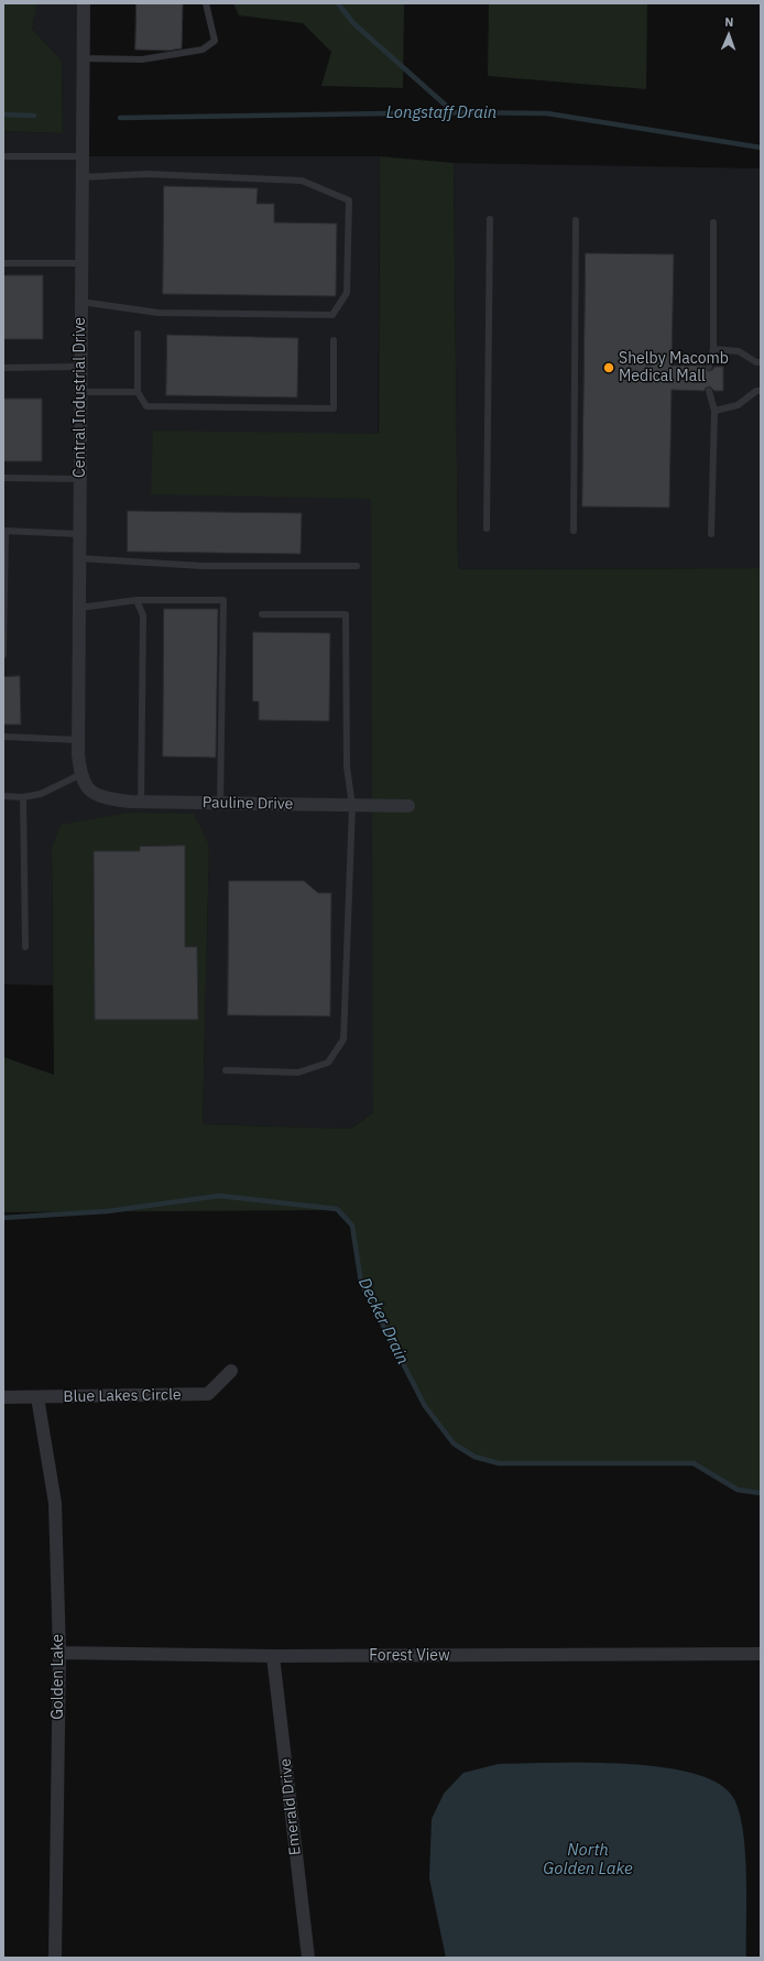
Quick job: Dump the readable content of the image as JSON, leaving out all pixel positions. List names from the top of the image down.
{
  "streets": {
    "street": [
      "Central Industrial Drive",
      "Pauline Drive",
      "Blue Lakes Circle",
      "Forest View",
      "Golden Lake",
      "Emerald Drive"
    ]
  },
  "crossings": [
    ["Central Industrial Drive", "Pauline Drive"],
    ["Blue Lakes Circle", "Golden Lake"],
    ["Forest View", "Golden Lake"],
    ["Forest View", "Emerald Drive"]
  ],
  "water": ["Longstaff Drain", "Decker Drain", "North Golden Lake"],
  "places": ["Shelby Macomb Medical Mall"],
  "north": "top"
}
